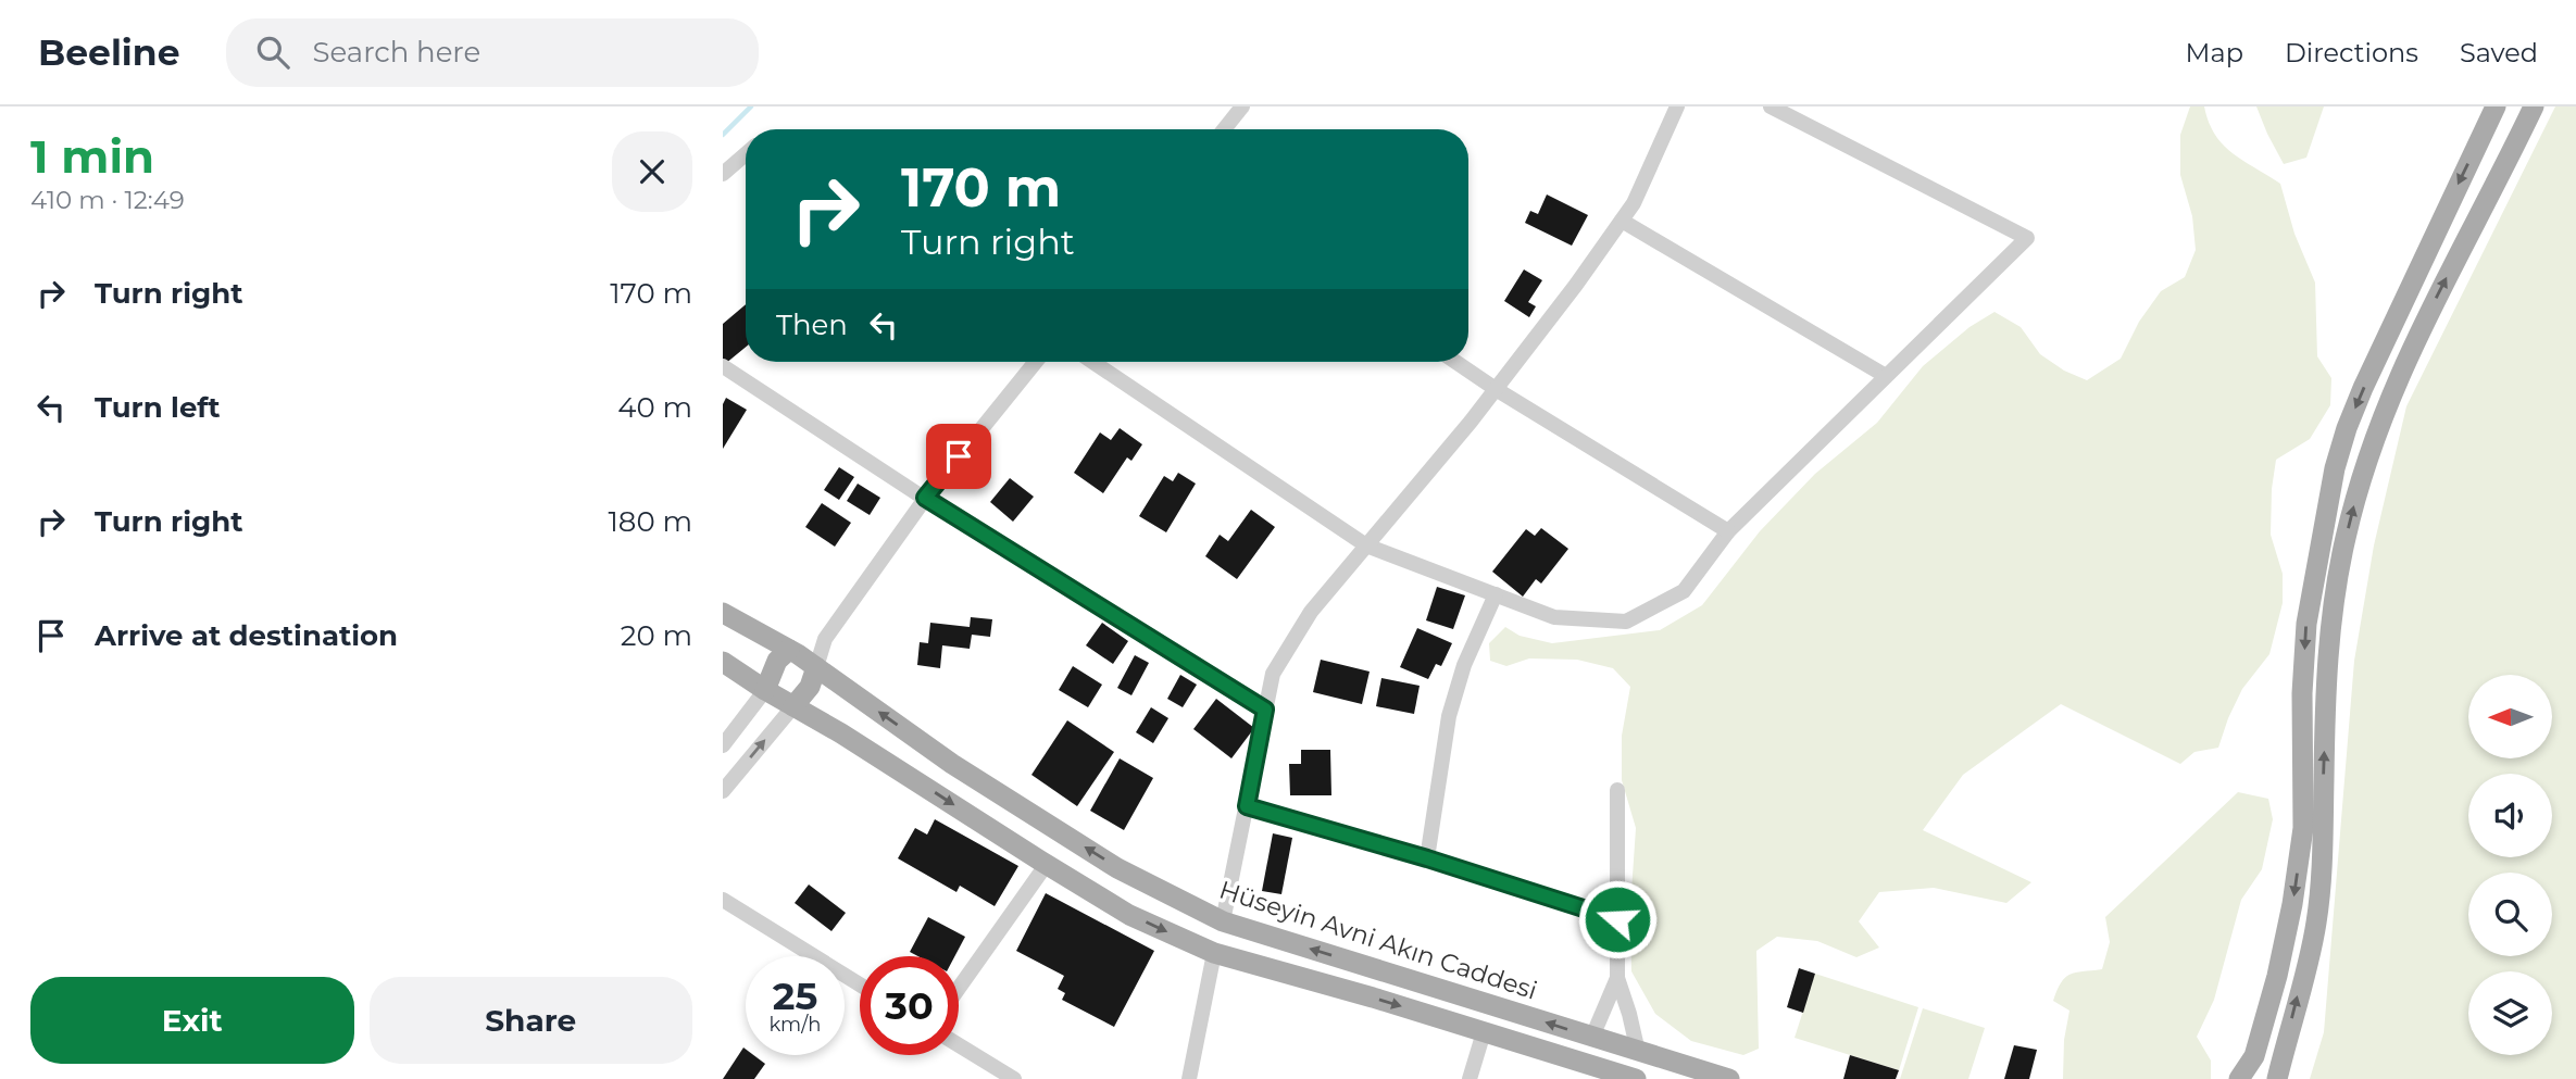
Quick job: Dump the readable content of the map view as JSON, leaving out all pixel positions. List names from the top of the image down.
{
  "streets": {
    "main road": ["Hüseyin Avni Akın Caddesi"]
  },
  "north": "left",
  "page": {
    "header": "Beeline",
    "search": "Search here",
    "nav": ["Map", "Directions", "Saved"],
    "heading": ["1 min", "410 m · 12:49"],
    "turn": ["170 m", "Turn right"],
    "list": [
      {
        "name": "Turn right",
        "value": "170 m"
      },
      {
        "name": "Turn left",
        "value": "40 m"
      },
      {
        "name": "Turn right",
        "value": "180 m"
      },
      {
        "name": "Arrive at destination",
        "value": "20 m"
      }
    ],
    "then": "Then",
    "speed": "25 km/h",
    "limit": "30",
    "buttons": ["Exit", "Share"]
  }
}
